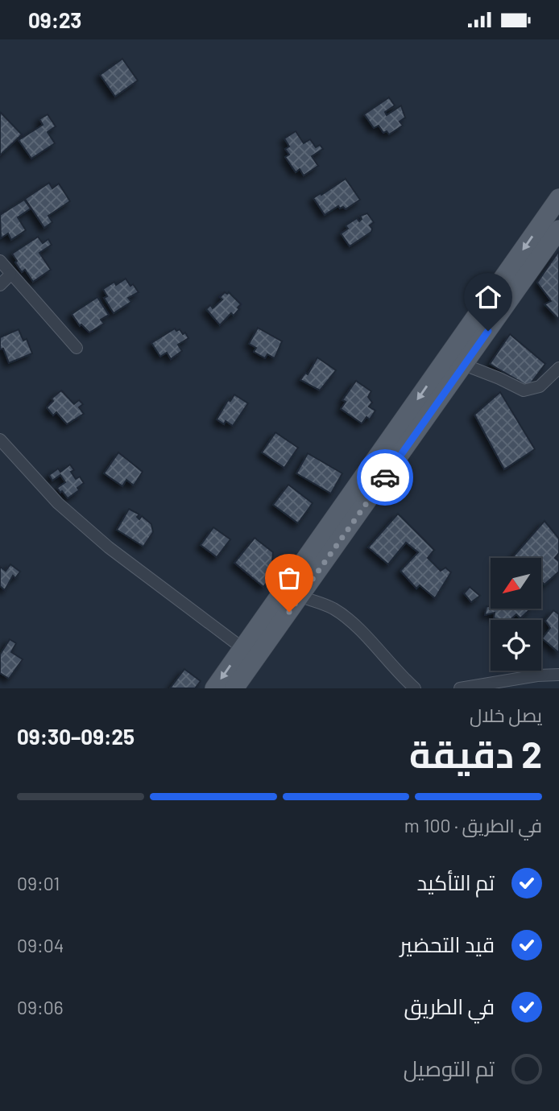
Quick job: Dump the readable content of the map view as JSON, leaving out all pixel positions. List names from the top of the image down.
{
  "north": "bottom left",
  "page": {
    "status": "09:23",
    "heading": ["2 دقيقة", "يصل خلال", "09:25–09:30"],
    "bar": "في الطريق · 100 m",
    "list": [
      ["تم التأكيد", "09:01"],
      ["قيد التحضير", "09:04"],
      ["في الطريق", "09:06"],
      "تم التوصيل"
    ]
  }
}
